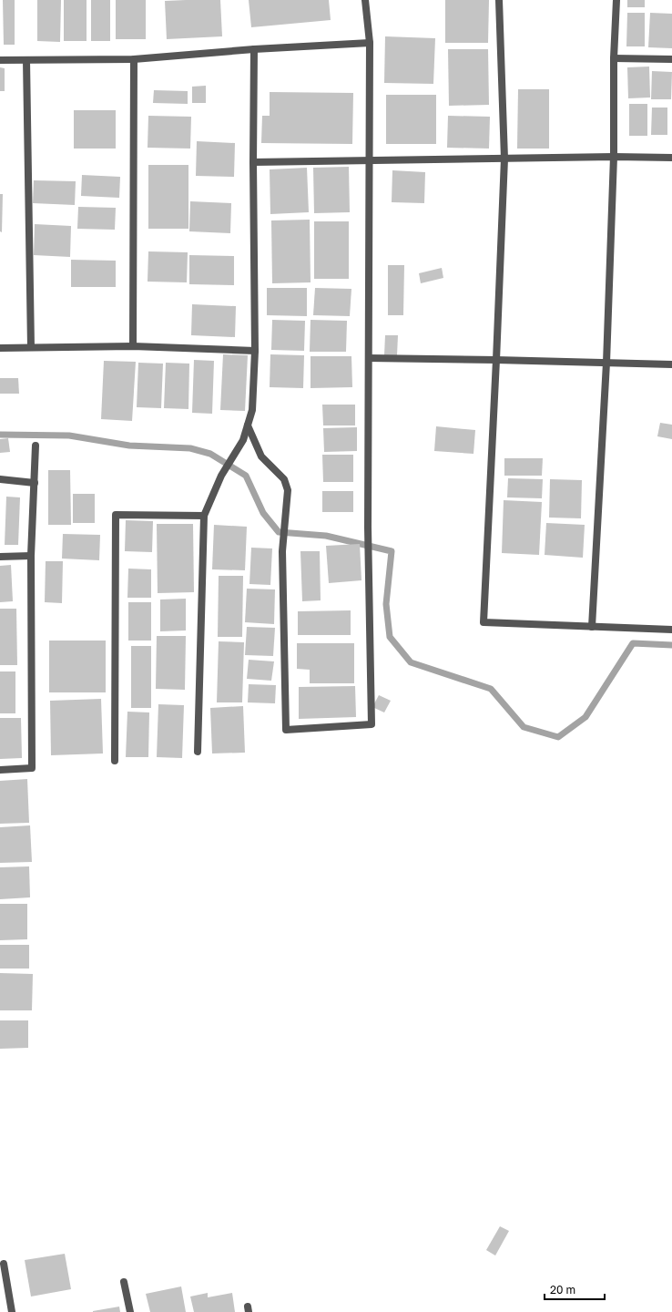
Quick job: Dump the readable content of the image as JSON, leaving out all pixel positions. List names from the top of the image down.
{
  "scale_bar": "20 m"
}
